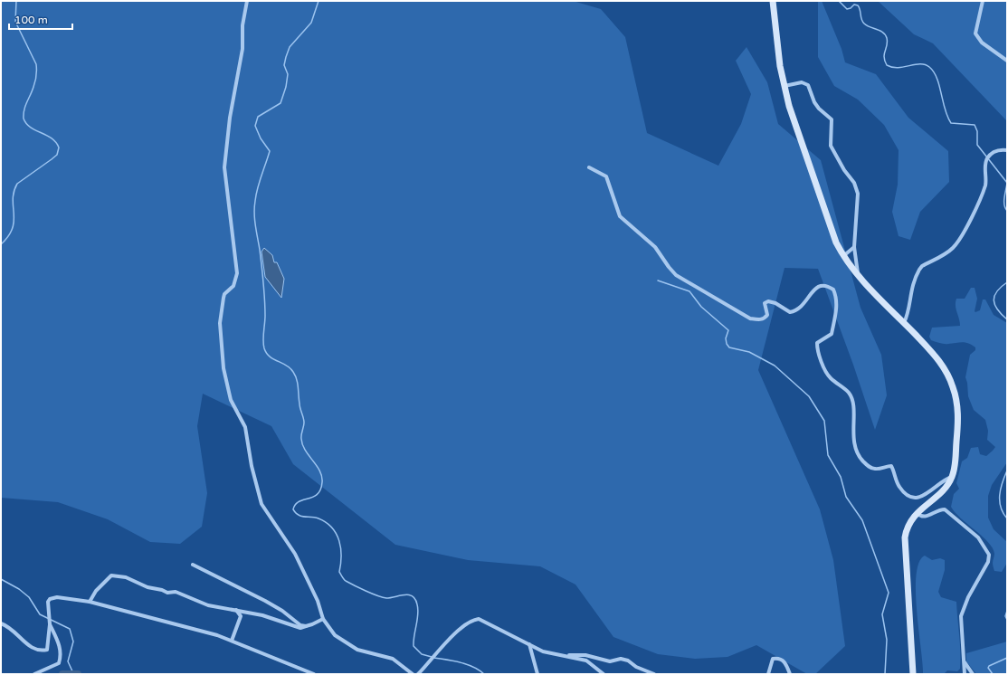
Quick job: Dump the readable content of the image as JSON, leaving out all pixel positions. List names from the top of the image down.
{
  "scale_bar": "100 m"
}
